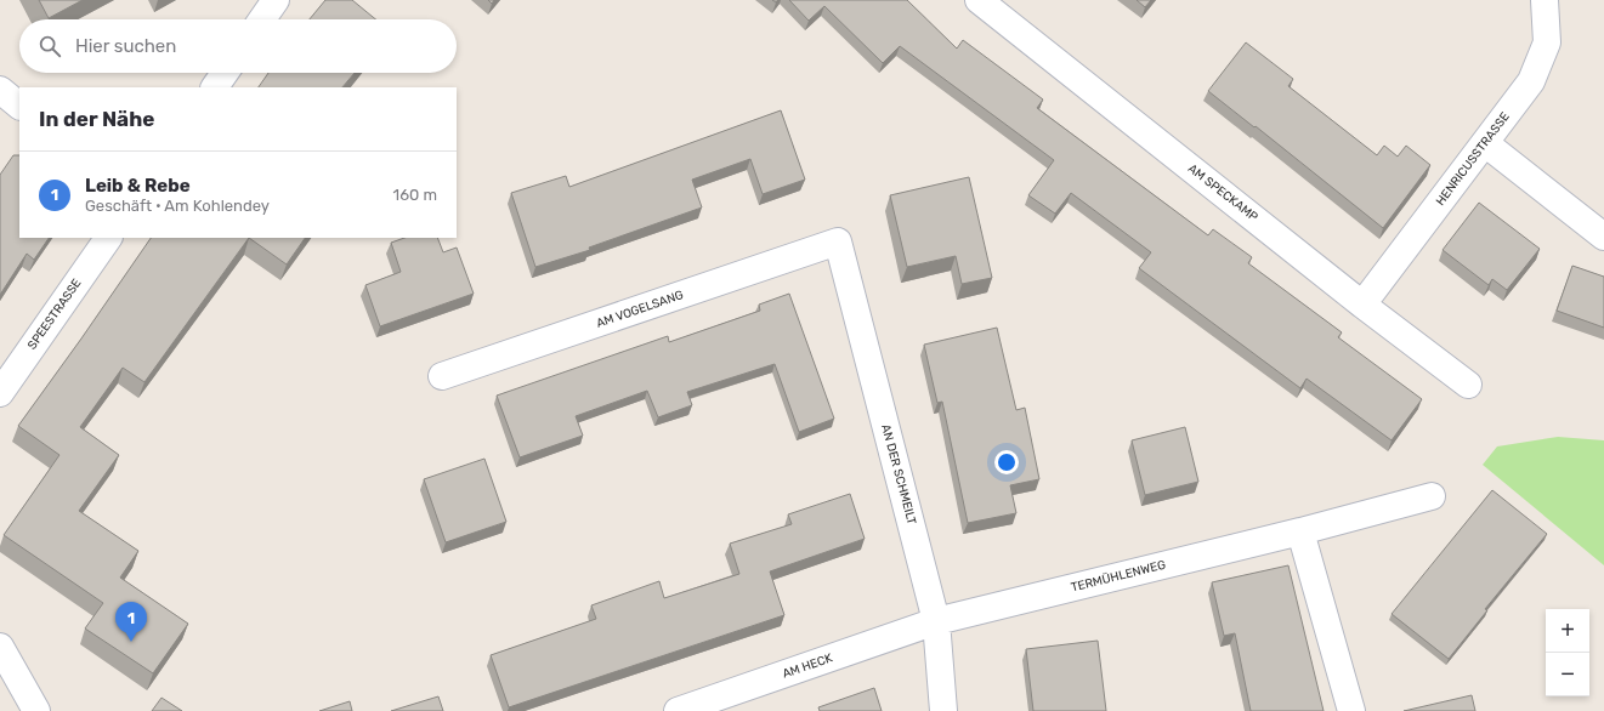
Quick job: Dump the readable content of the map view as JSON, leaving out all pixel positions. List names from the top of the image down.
{
  "streets": {
    "street": [
      "HENRICUSSTRASSE",
      "AM SPECKAMP",
      "AM VOGELSANG",
      "SPEESTRASSE",
      "AN DER SCHMEILT",
      "TERMÜHLENWEG",
      "AM HECK"
    ]
  },
  "crossings": [
    ["HENRICUSSTRASSE", "AM SPECKAMP"],
    ["AM VOGELSANG", "AN DER SCHMEILT"],
    ["AN DER SCHMEILT", "TERMÜHLENWEG"],
    ["AN DER SCHMEILT", "AM HECK"],
    ["TERMÜHLENWEG", "AM HECK"]
  ],
  "page": {
    "search": "Hier suchen",
    "heading": "In der Nähe",
    "list": [
      {
        "mark": "1",
        "name": "Leib & Rebe",
        "note": "Geschäft · Am Kohlendey",
        "value": "160 m"
      }
    ],
    "pins": "1",
    "map_buttons": ["+", "−"]
  }
}
